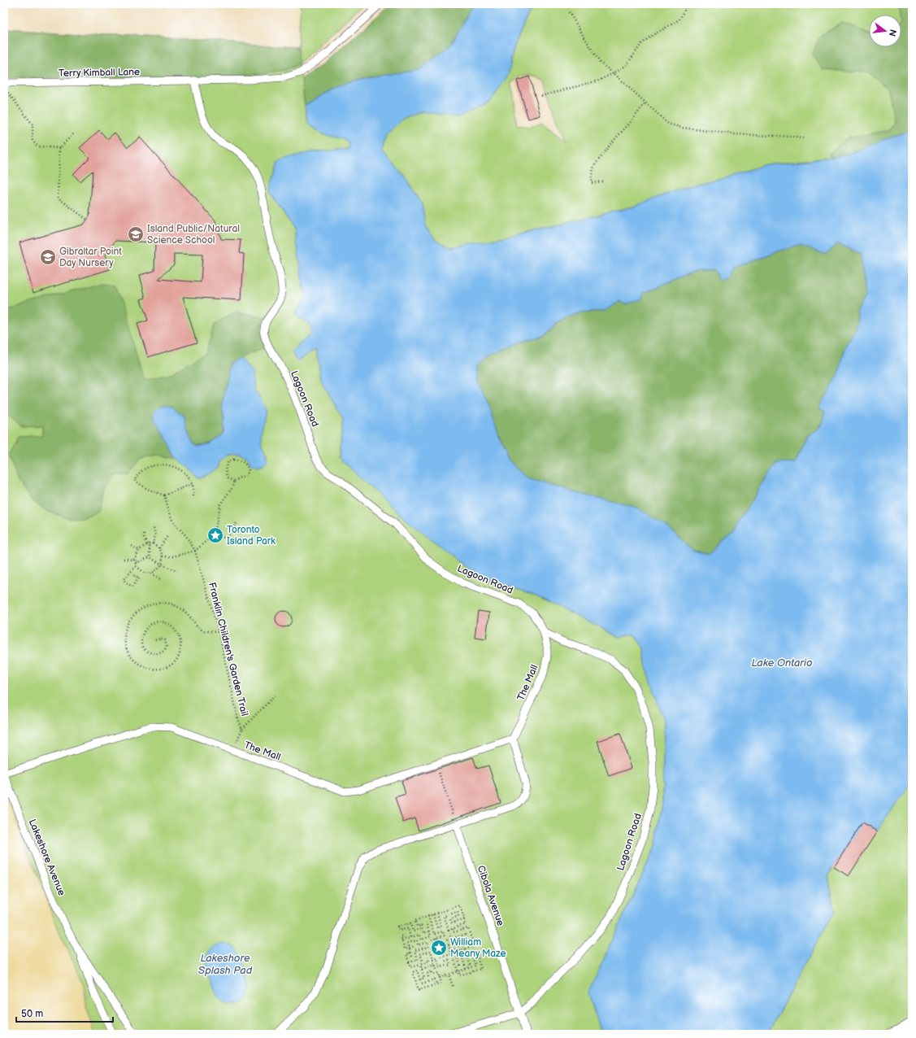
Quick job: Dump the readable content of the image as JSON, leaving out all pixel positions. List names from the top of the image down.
{
  "streets": {
    "lane": [
      "Terry Kimball Lane",
      "Lagoon Road",
      "The Mall",
      "Lakeshore Avenue",
      "Cibola Avenue"
    ],
    "path": ["Franklin Children's Garden Trail"]
  },
  "crossings": [
    ["Terry Kimball Lane", "Lagoon Road"],
    ["Lagoon Road", "The Mall"],
    ["Lagoon Road", "Cibola Avenue"],
    ["Franklin Children's Garden Trail", "The Mall"],
    ["The Mall", "Lakeshore Avenue"]
  ],
  "water": ["Lake Ontario", "Lakeshore Splash Pad"],
  "places": {
    "school or university": ["Island Public/Natural Science School", "Gibraltar Point Day Nursery"],
    "place": ["Toronto Island Park", "William Meany Maze"]
  },
  "scale_bar": "50 m",
  "north": "right"
}
